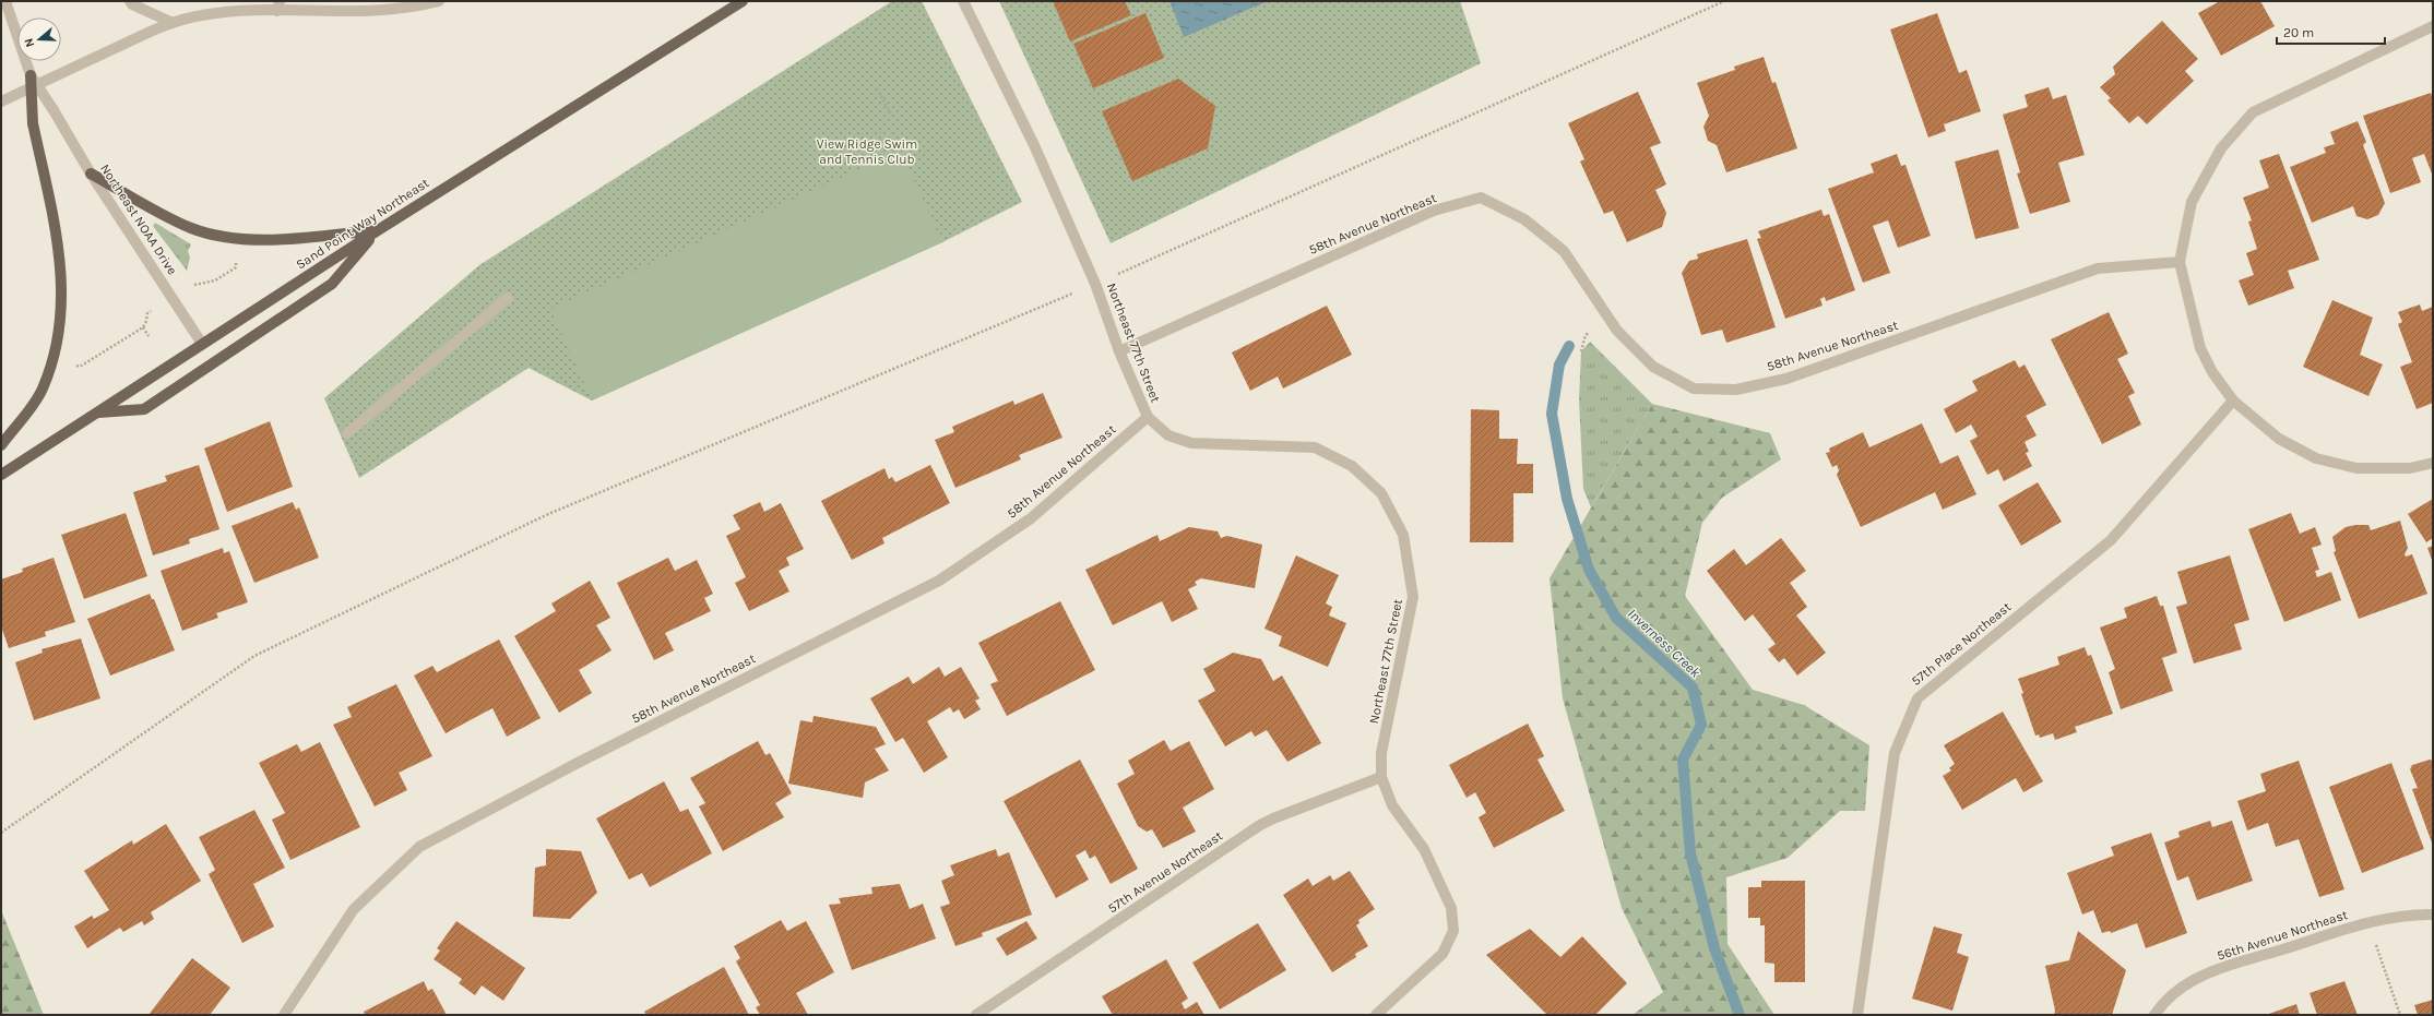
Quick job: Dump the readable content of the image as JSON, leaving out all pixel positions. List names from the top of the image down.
{
  "streets": {
    "main road": ["Sand Point Way Northeast"],
    "street": [
      "Northeast NOAA Drive",
      "58th Avenue Northeast",
      "Northeast 77th Street",
      "57th Place Northeast",
      "57th Avenue Northeast",
      "56th Avenue Northeast"
    ]
  },
  "crossings": [
    ["Northeast NOAA Drive", "Sand Point Way Northeast"],
    ["58th Avenue Northeast", "Northeast 77th Street"],
    ["Northeast 77th Street", "57th Avenue Northeast"]
  ],
  "water": ["Inverness Creek"],
  "parks": ["View Ridge Swim and Tennis Club"],
  "scale_bar": "20 m",
  "north": "left"
}
